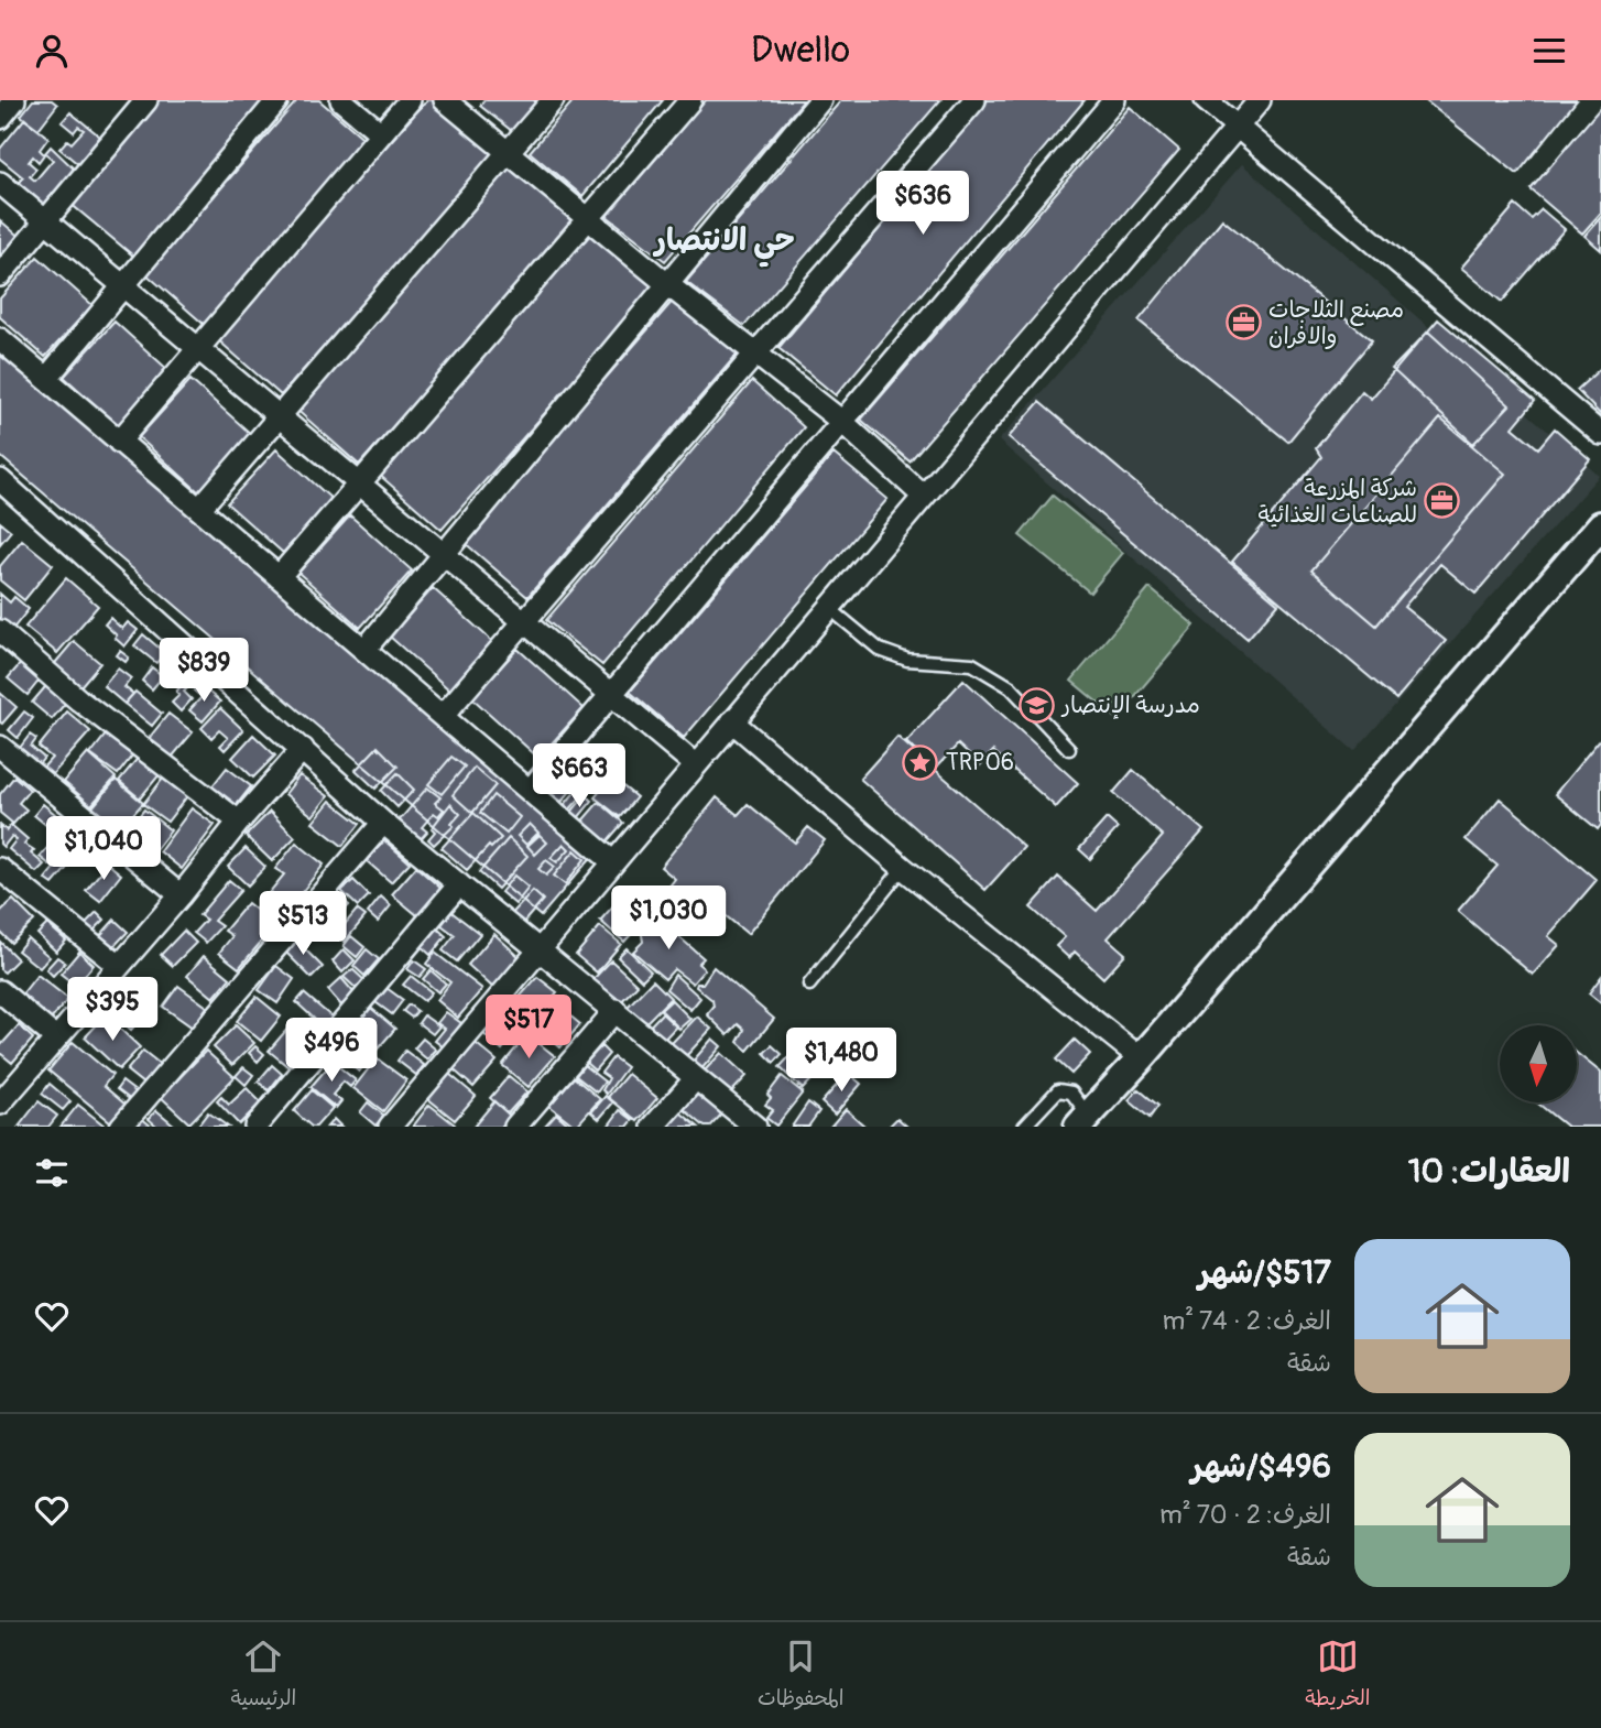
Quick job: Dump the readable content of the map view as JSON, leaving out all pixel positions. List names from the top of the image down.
{
  "districts": ["حي الانتصار"],
  "places": {
    "office": ["مصنع الثلاجات والافران", "شركة المزرعة للصناعات الغذائية"],
    "school or university": ["مدرسة الإنتصار"],
    "place": ["TRP06"]
  },
  "north": "bottom",
  "page": {
    "header": "Dwello",
    "price": [
      "$636",
      "$839",
      "$663",
      "$1,040",
      "$1,030",
      "$513",
      "$395",
      "$517",
      "$496",
      "$1,480"
    ],
    "heading": "العقارات: 10",
    "list": [
      {
        "name": "$517/شهر",
        "note": "الغرف: 2 · 74 m² · شقة"
      },
      {
        "name": "$496/شهر",
        "note": "الغرف: 2 · 70 m² · شقة"
      }
    ],
    "tabs": ["الخريطة", "المحفوظات", "الرئيسية"]
  }
}
